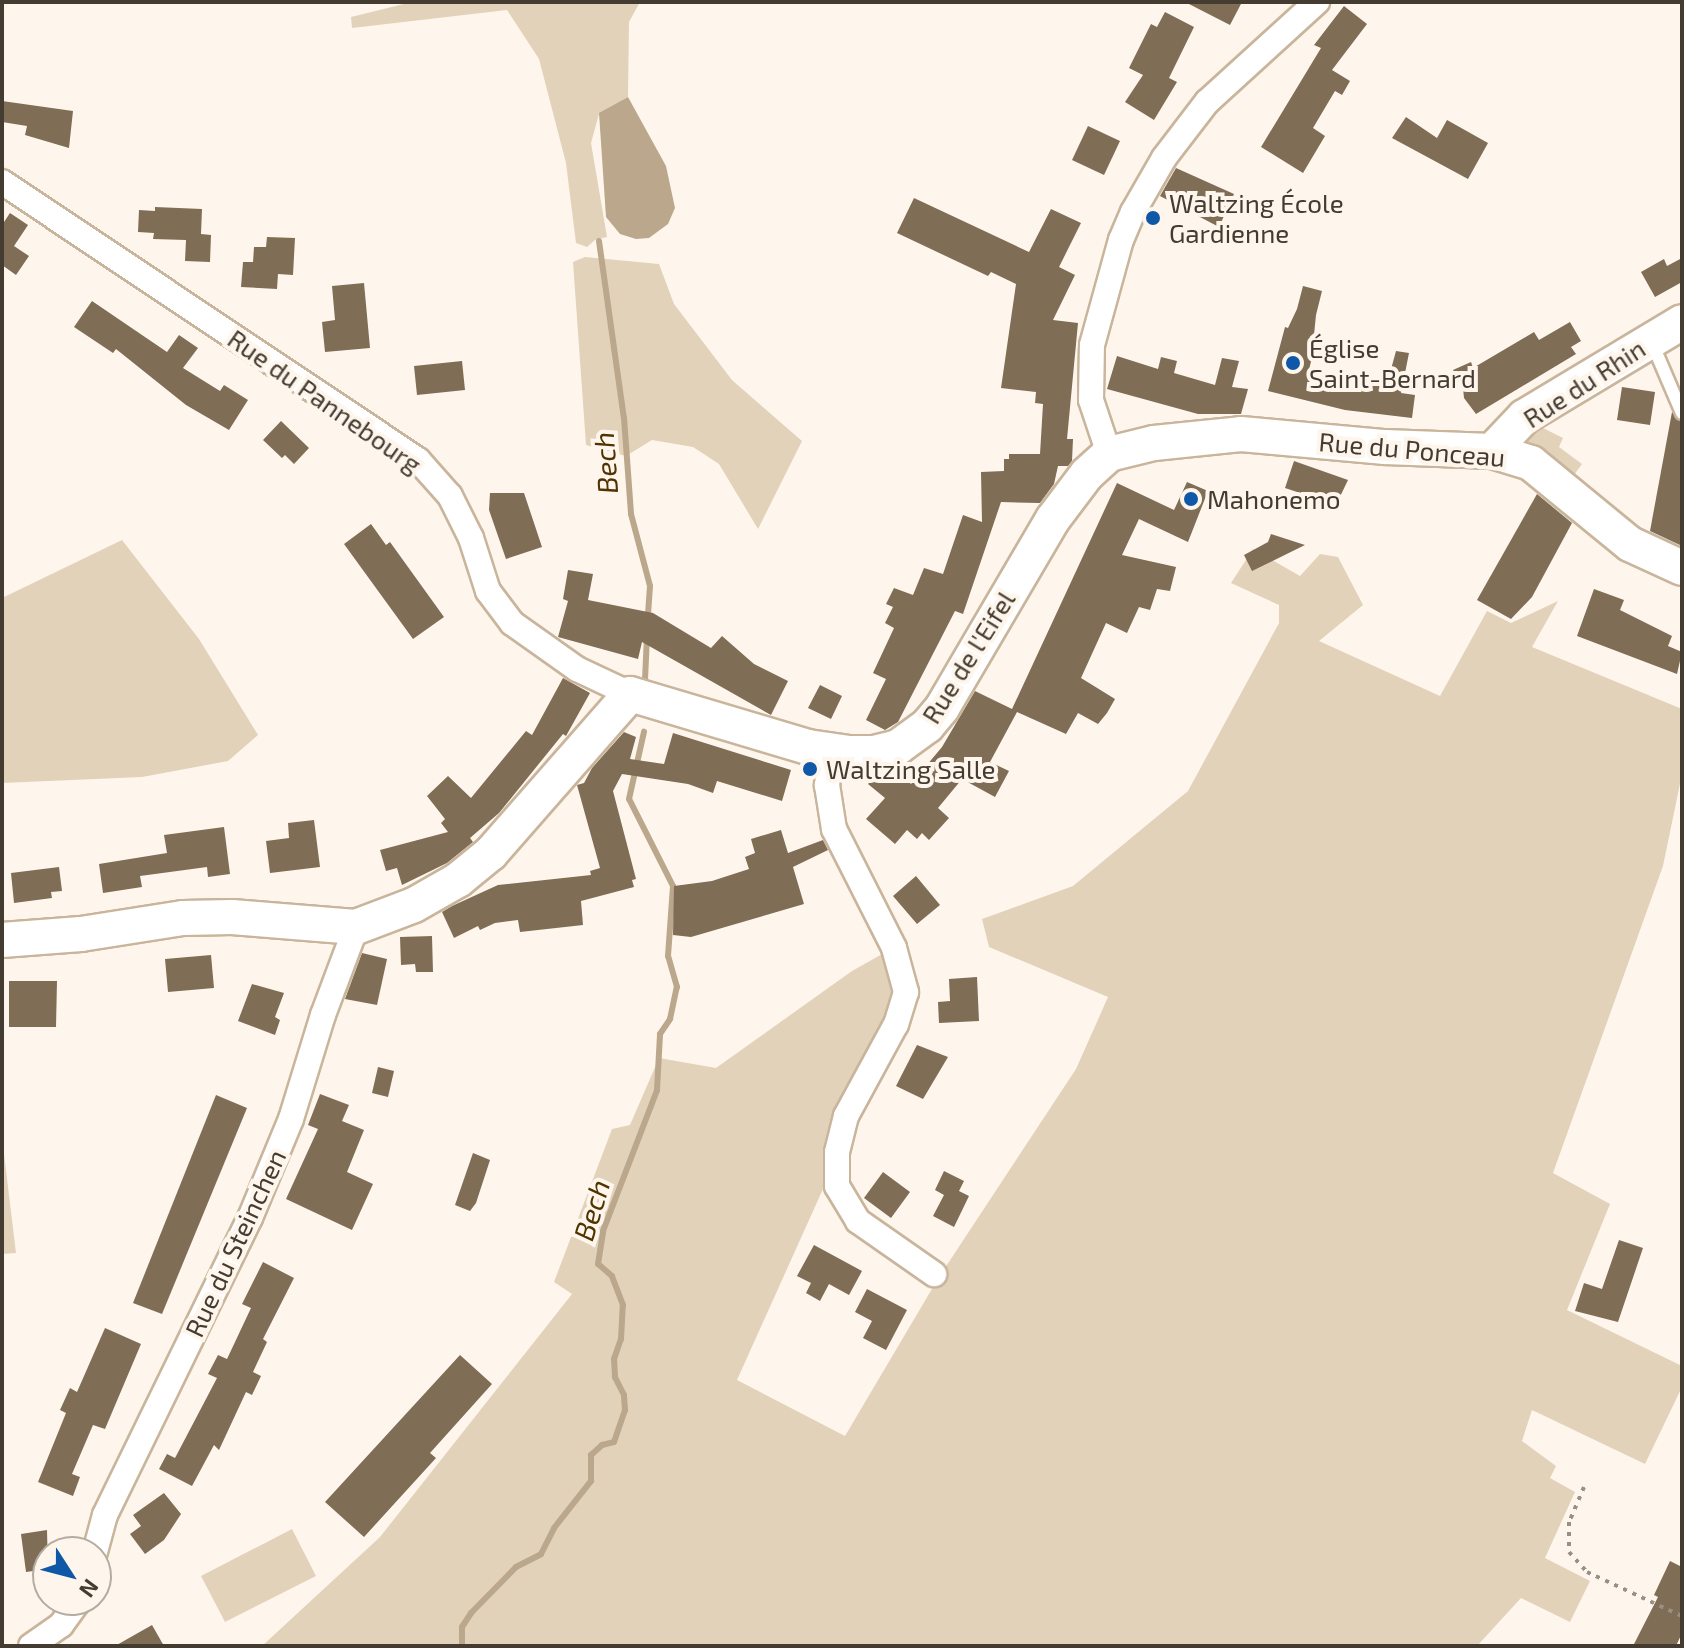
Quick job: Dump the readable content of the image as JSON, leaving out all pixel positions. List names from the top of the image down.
{
  "streets": {
    "street": [
      "Rue du Rhin",
      "Rue du Pannebourg",
      "Rue du Ponceau",
      "Rue de l'Eifel",
      "Rue du Steinchen"
    ]
  },
  "crossings": [
    ["Rue du Rhin", "Rue du Ponceau"],
    ["Rue du Pannebourg", "Rue de l'Eifel"],
    ["Rue du Ponceau", "Rue de l'Eifel"]
  ],
  "water": ["Bech"],
  "places": [
    "Waltzing École Gardienne",
    "Église Saint-Bernard",
    "Mahonemo",
    "Waltzing Salle"
  ],
  "north": "bottom right"
}
